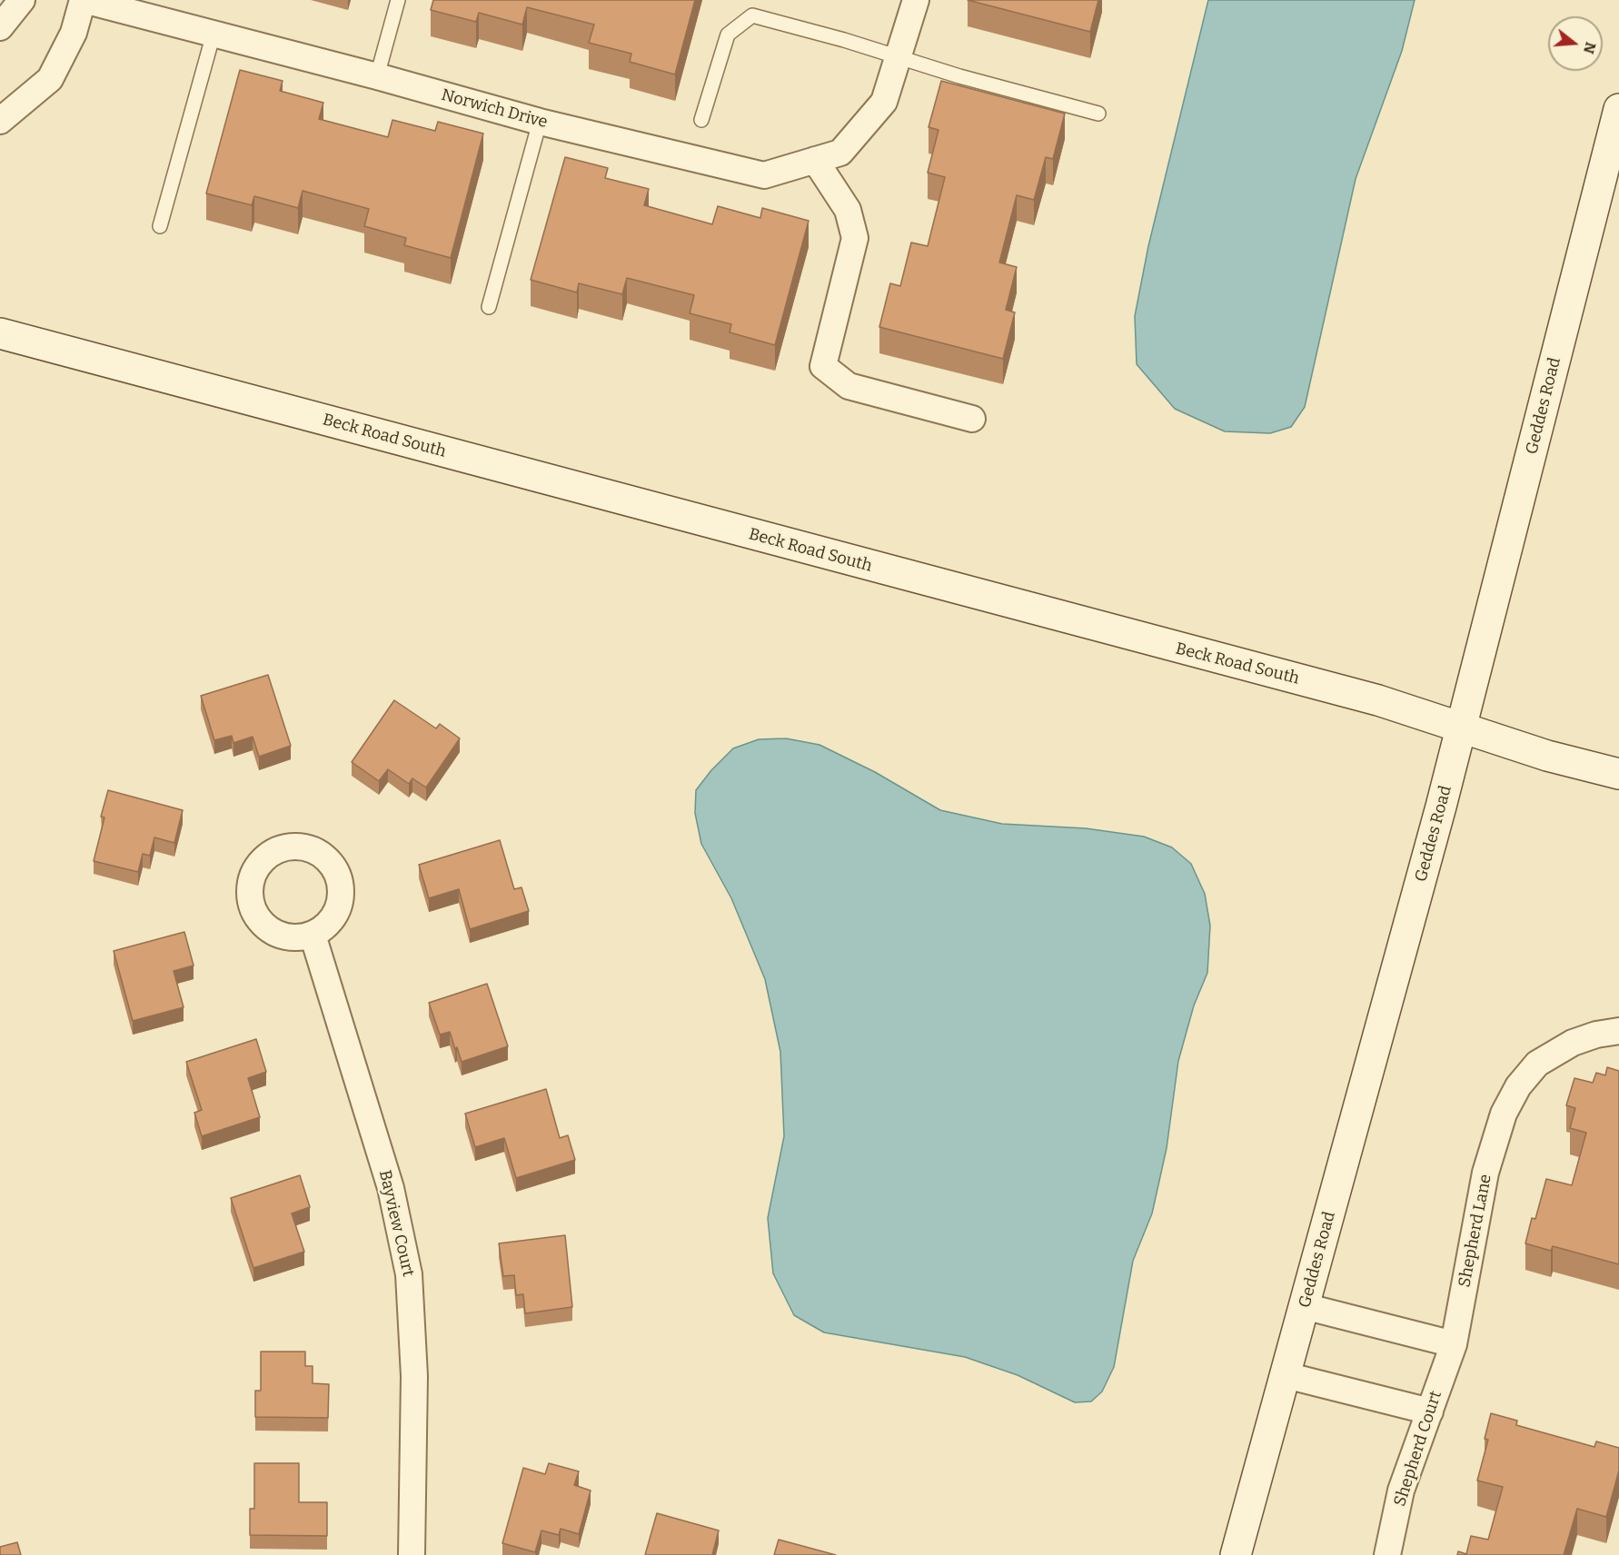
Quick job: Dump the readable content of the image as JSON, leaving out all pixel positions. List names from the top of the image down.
{
  "streets": {
    "main road": ["Geddes Road", "Beck Road South"],
    "street": [
      "Norwich Drive",
      "Bayview Court",
      "Shepherd Lane",
      "Shepherd Court"
    ]
  },
  "crossings": [
    ["Geddes Road", "Beck Road South"],
    ["Shepherd Lane", "Shepherd Court"]
  ],
  "north": "right"
}
